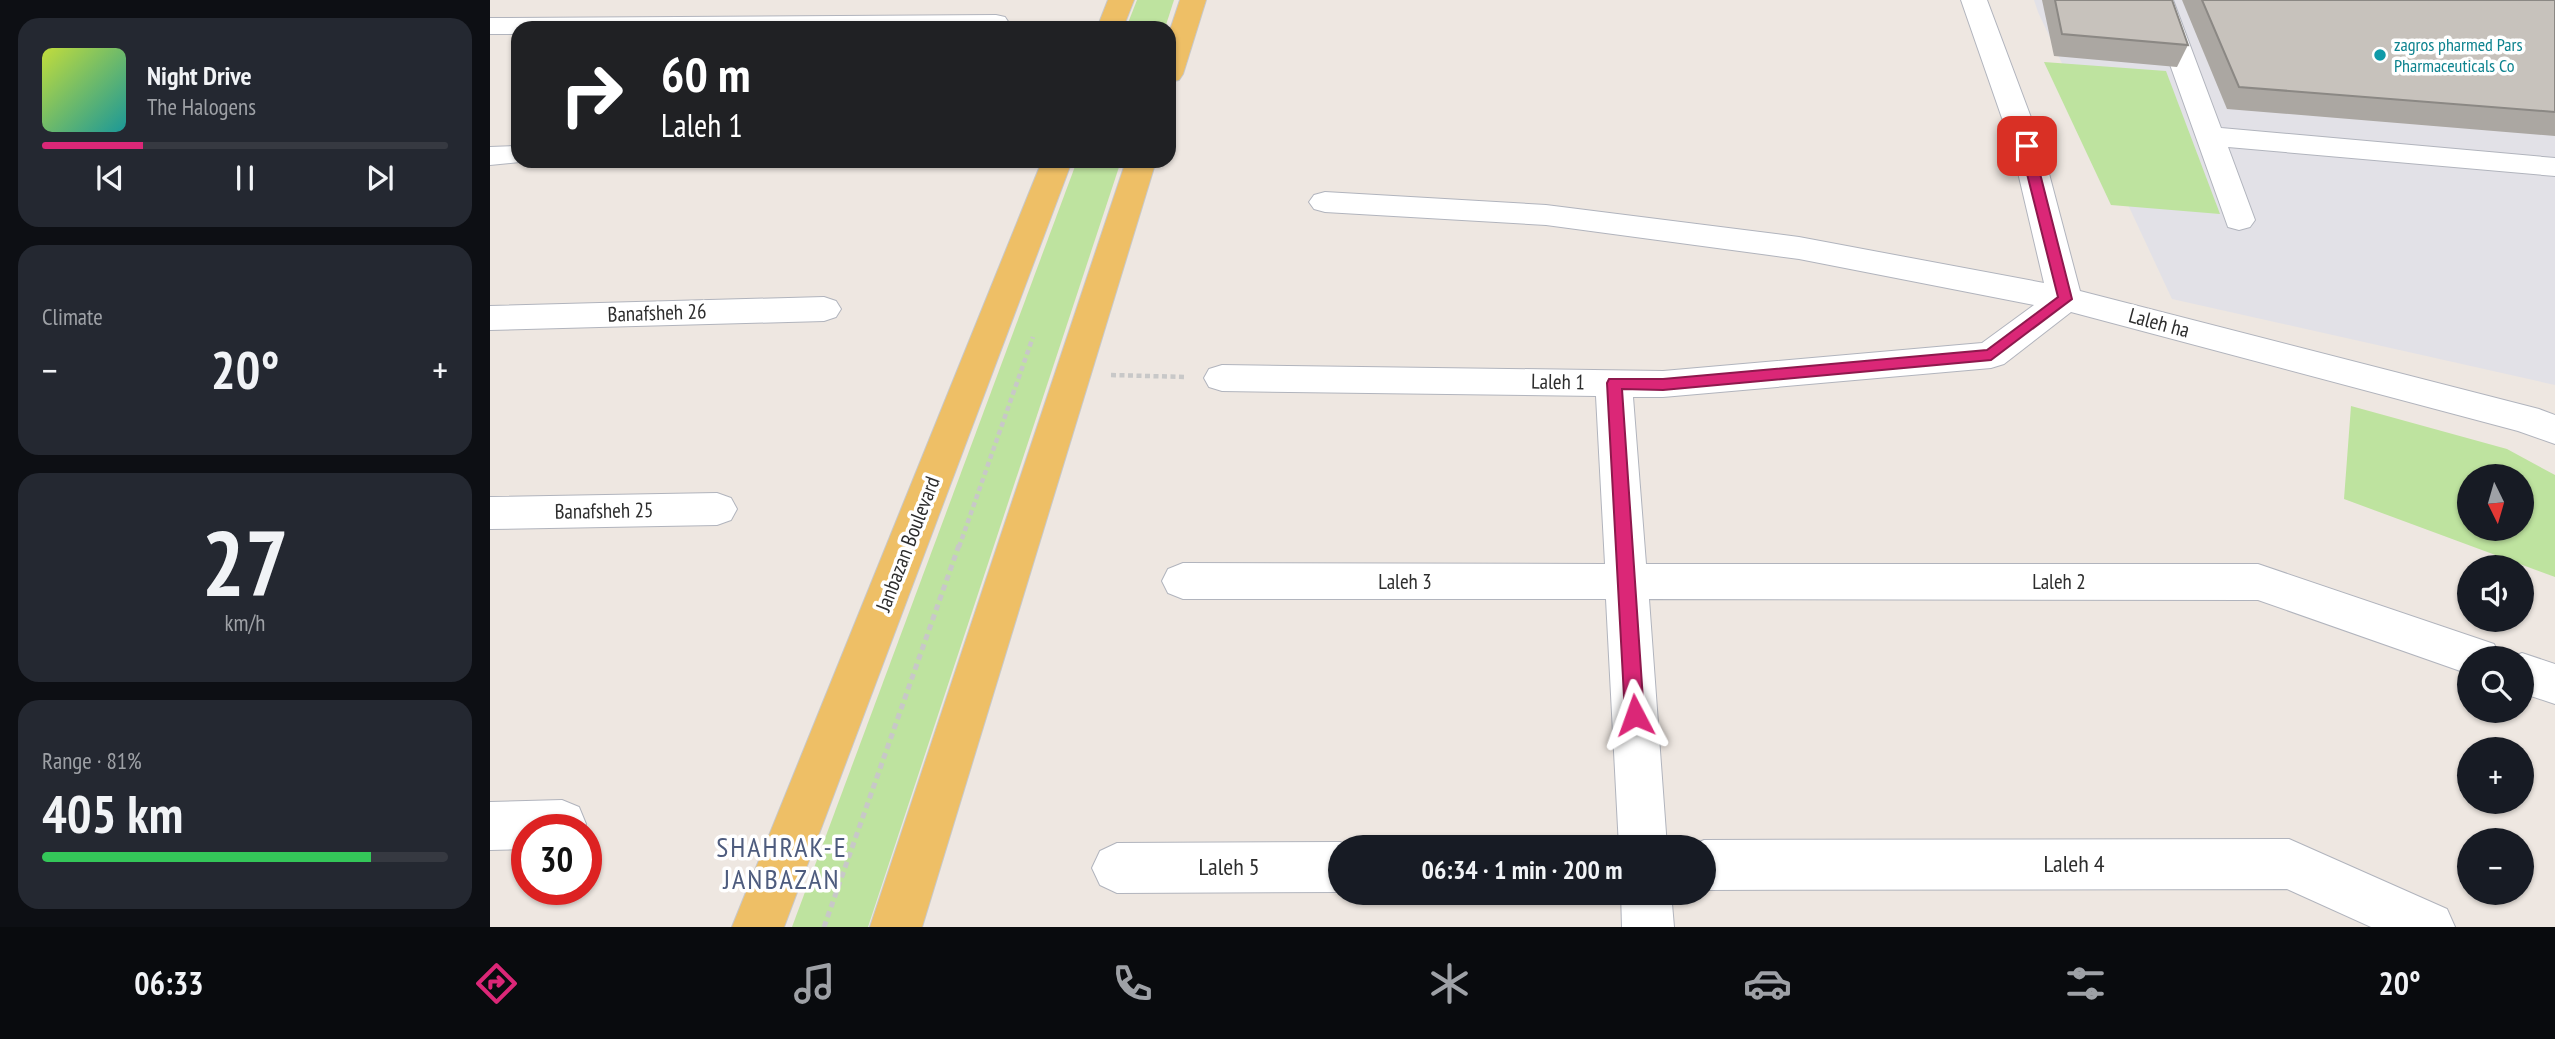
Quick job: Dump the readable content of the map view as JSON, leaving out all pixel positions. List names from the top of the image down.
{
  "streets": {
    "main road": ["Janbazan Boulevard"],
    "street": [
      "Banafsheh 26",
      "Laleh ha",
      "Laleh 1",
      "Banafsheh 25",
      "Laleh 3",
      "Laleh 2",
      "Laleh 4",
      "Laleh 5"
    ]
  },
  "crossings": [
    ["Laleh ha", "Laleh 1"],
    ["Laleh 3", "Laleh 2"]
  ],
  "districts": ["SHAHRAK-E JANBAZAN"],
  "places": ["zagros pharmed Pars Pharmaceuticals Co"],
  "north": "bottom",
  "page": {
    "turn": ["60 m", "Laleh 1"],
    "song": ["Night Drive", "The Halogens"],
    "tile": [
      "Climate",
      ["27", "km/h"],
      ["Range · 81%", "405 km"]
    ],
    "heat": ["−", "20°", "+"],
    "map_buttons": ["+", "−"],
    "limit": "30",
    "trip": "06:34 · 1 min · 200 m",
    "tabs": ["06:33", "20°"]
  }
}
